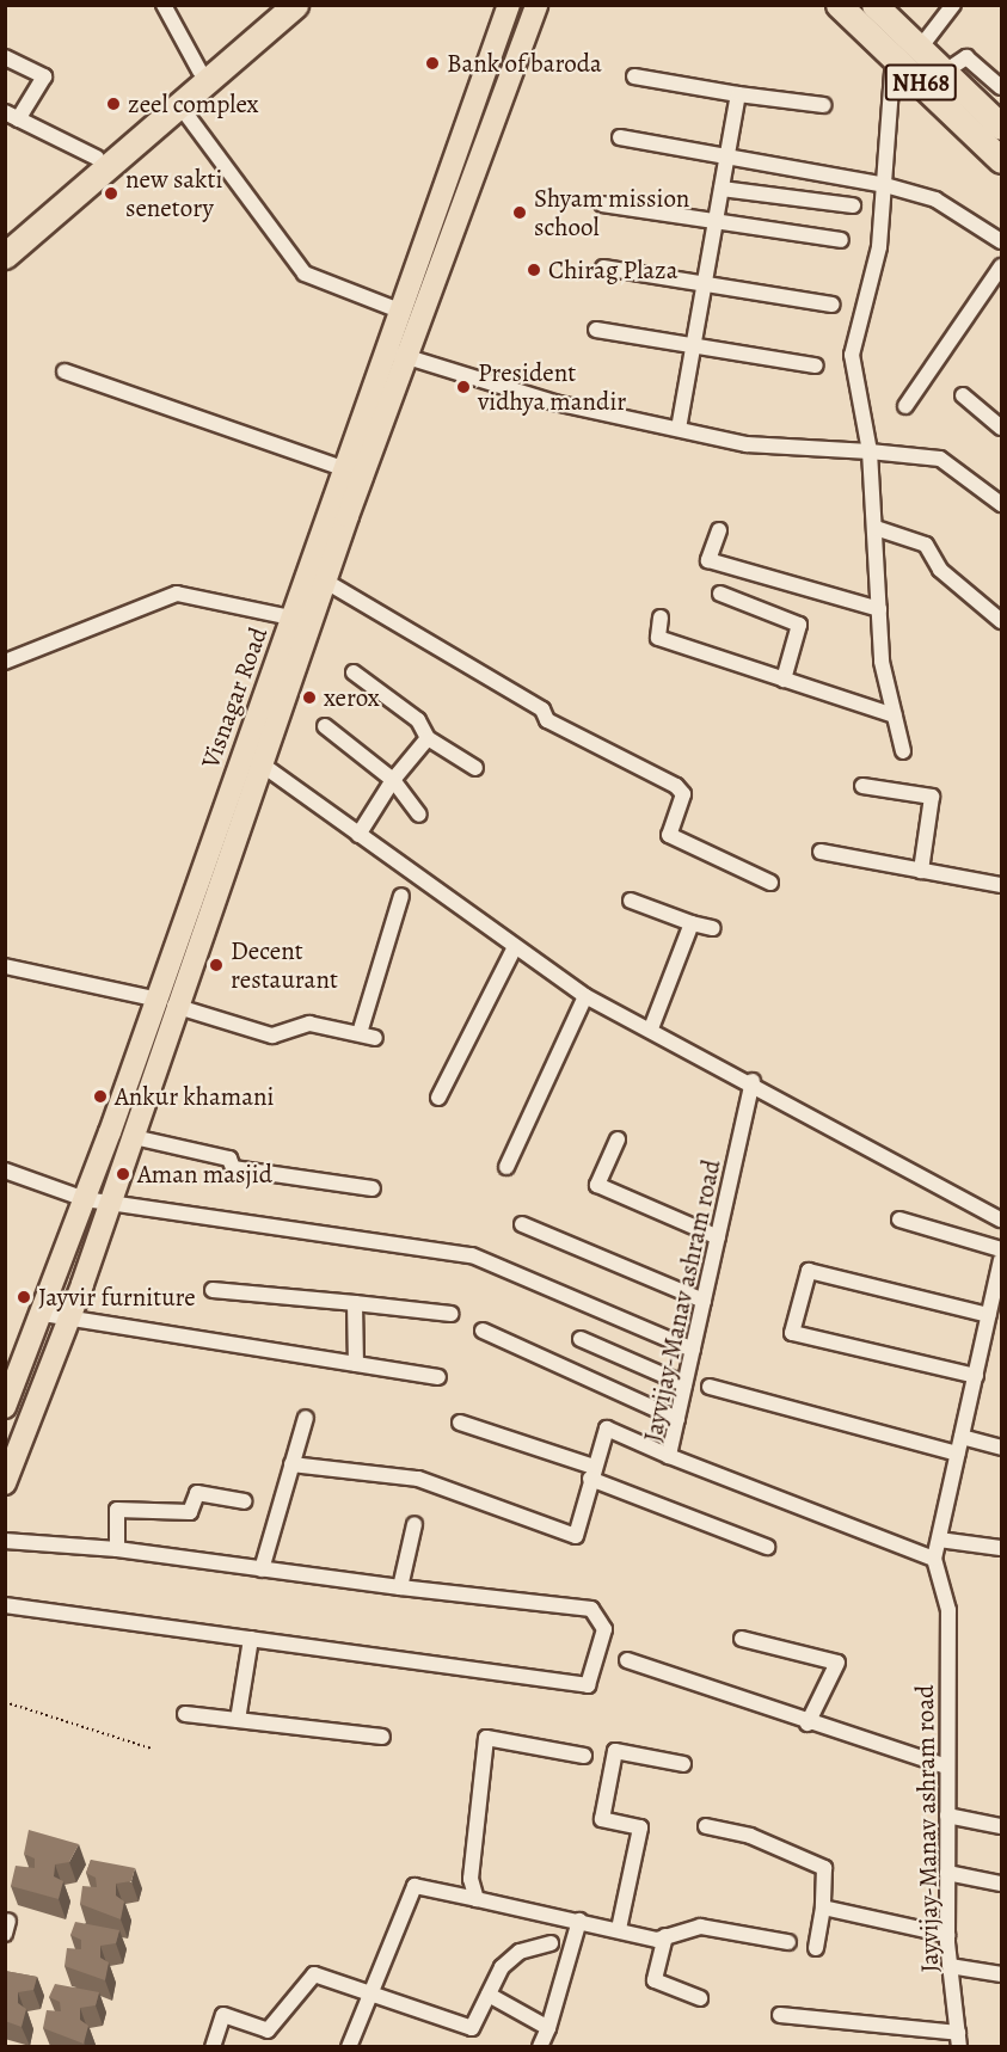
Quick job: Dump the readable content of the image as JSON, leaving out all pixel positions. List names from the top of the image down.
{
  "streets": {
    "highway": ["NH68"],
    "main road": ["Visnagar Road"],
    "street": ["Jayvijay-Manav ashram road"]
  },
  "places": [
    "Bank of baroda",
    "zeel complex",
    "new sakti senetory",
    "Shyam mission school",
    "Chirag Plaza",
    "President vidhya mandir",
    "xerox",
    "Decent restaurant",
    "Ankur khamani",
    "Aman masjid",
    "Jayvir furniture"
  ]
}
